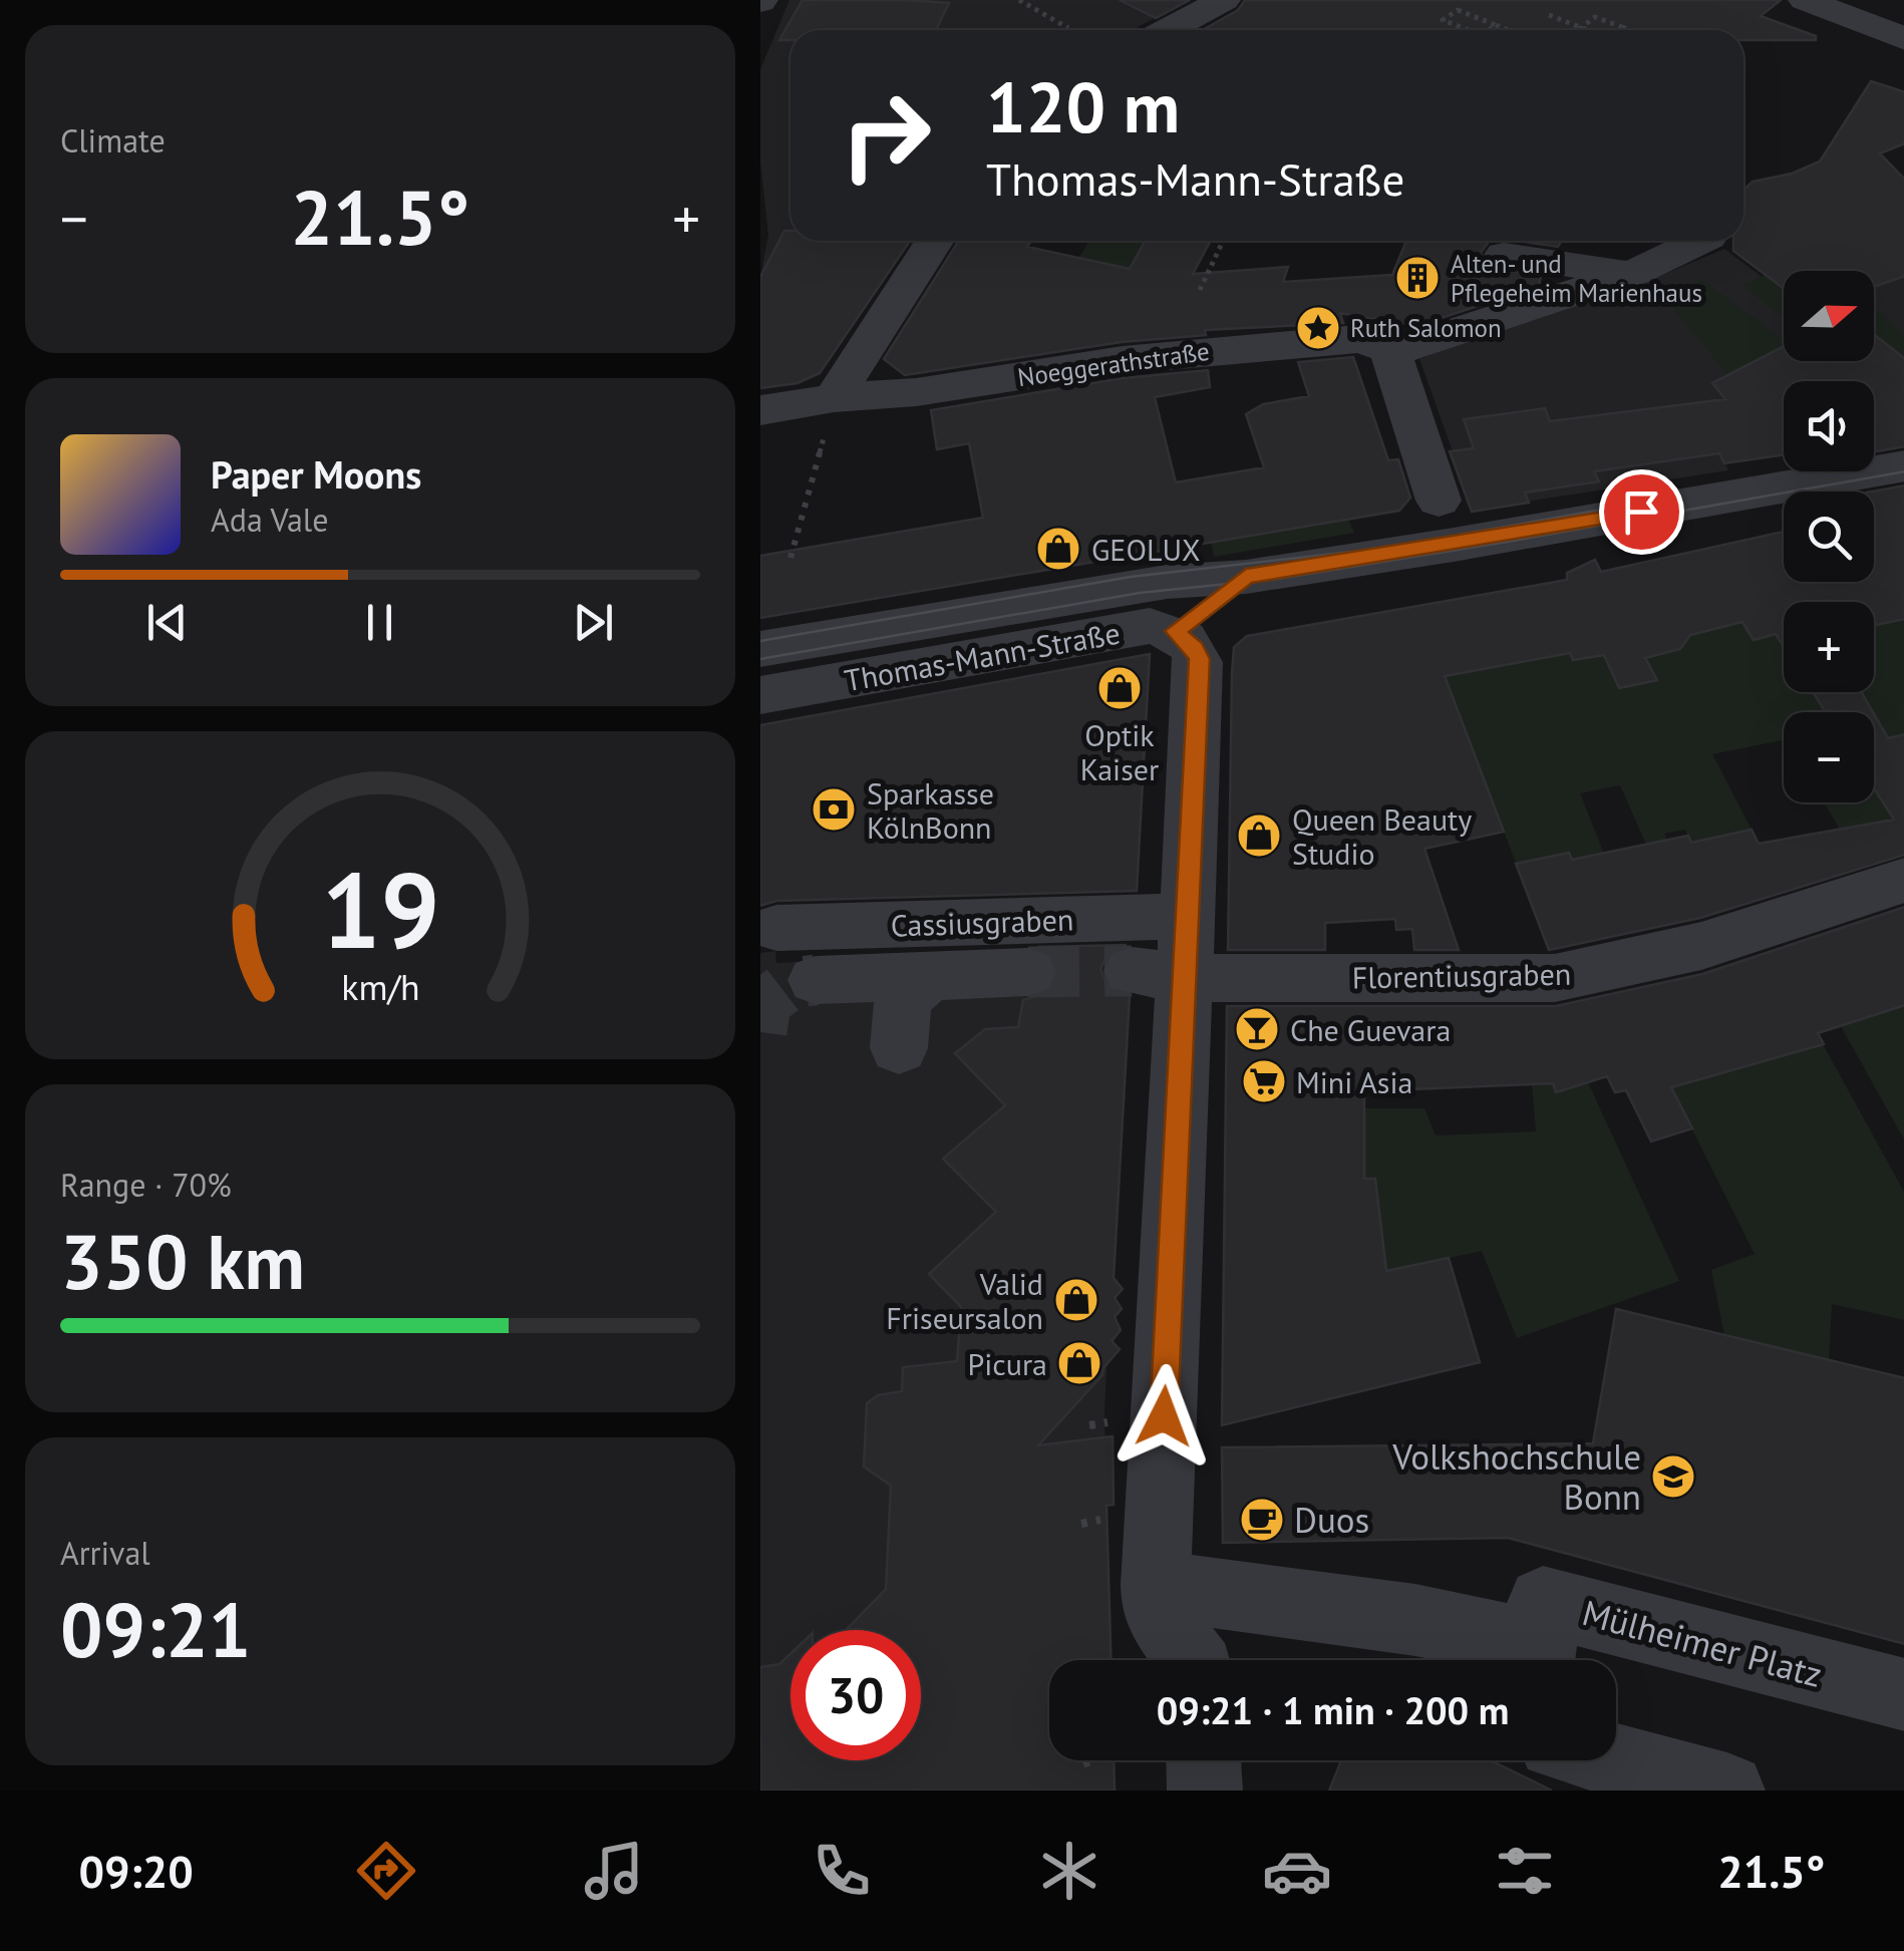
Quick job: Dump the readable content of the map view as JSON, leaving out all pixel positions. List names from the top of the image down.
{
  "streets": {
    "street": [
      "Noeggerathstraße",
      "Thomas-Mann-Straße",
      "Cassiusgraben",
      "Florentiusgraben",
      "Mülheimer Platz"
    ]
  },
  "places": {
    "building": ["Alten- und Pflegeheim Marienhaus"],
    "place": ["Ruth Salomon"],
    "shop": [
      "GEOLUX",
      "Optik Kaiser",
      "Queen Beauty Studio",
      "Valid Friseursalon",
      "Picura"
    ],
    "bank": ["Sparkasse KölnBonn"],
    "bar": ["Che Guevara"],
    "supermarket": ["Mini Asia"],
    "school or university": ["Volkshochschule Bonn"],
    "cafe": ["Duos"]
  },
  "north": "right",
  "page": {
    "tile": [
      "Climate",
      ["Range · 70%", "350 km"],
      ["Arrival", "09:21"]
    ],
    "turn": ["120 m", "Thomas-Mann-Straße"],
    "heat": ["−", "21.5°", "+"],
    "map_buttons": ["+", "−"],
    "song": ["Paper Moons", "Ada Vale"],
    "limit": "30",
    "trip": "09:21 · 1 min · 200 m",
    "tabs": ["09:20", "21.5°"],
    "gauge": ["19", "km/h"]
  }
}
